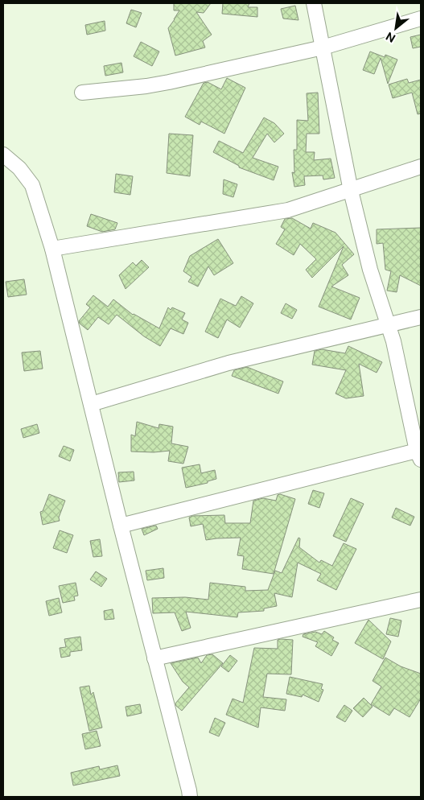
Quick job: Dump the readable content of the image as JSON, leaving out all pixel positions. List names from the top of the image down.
{
  "north": "bottom left"
}
